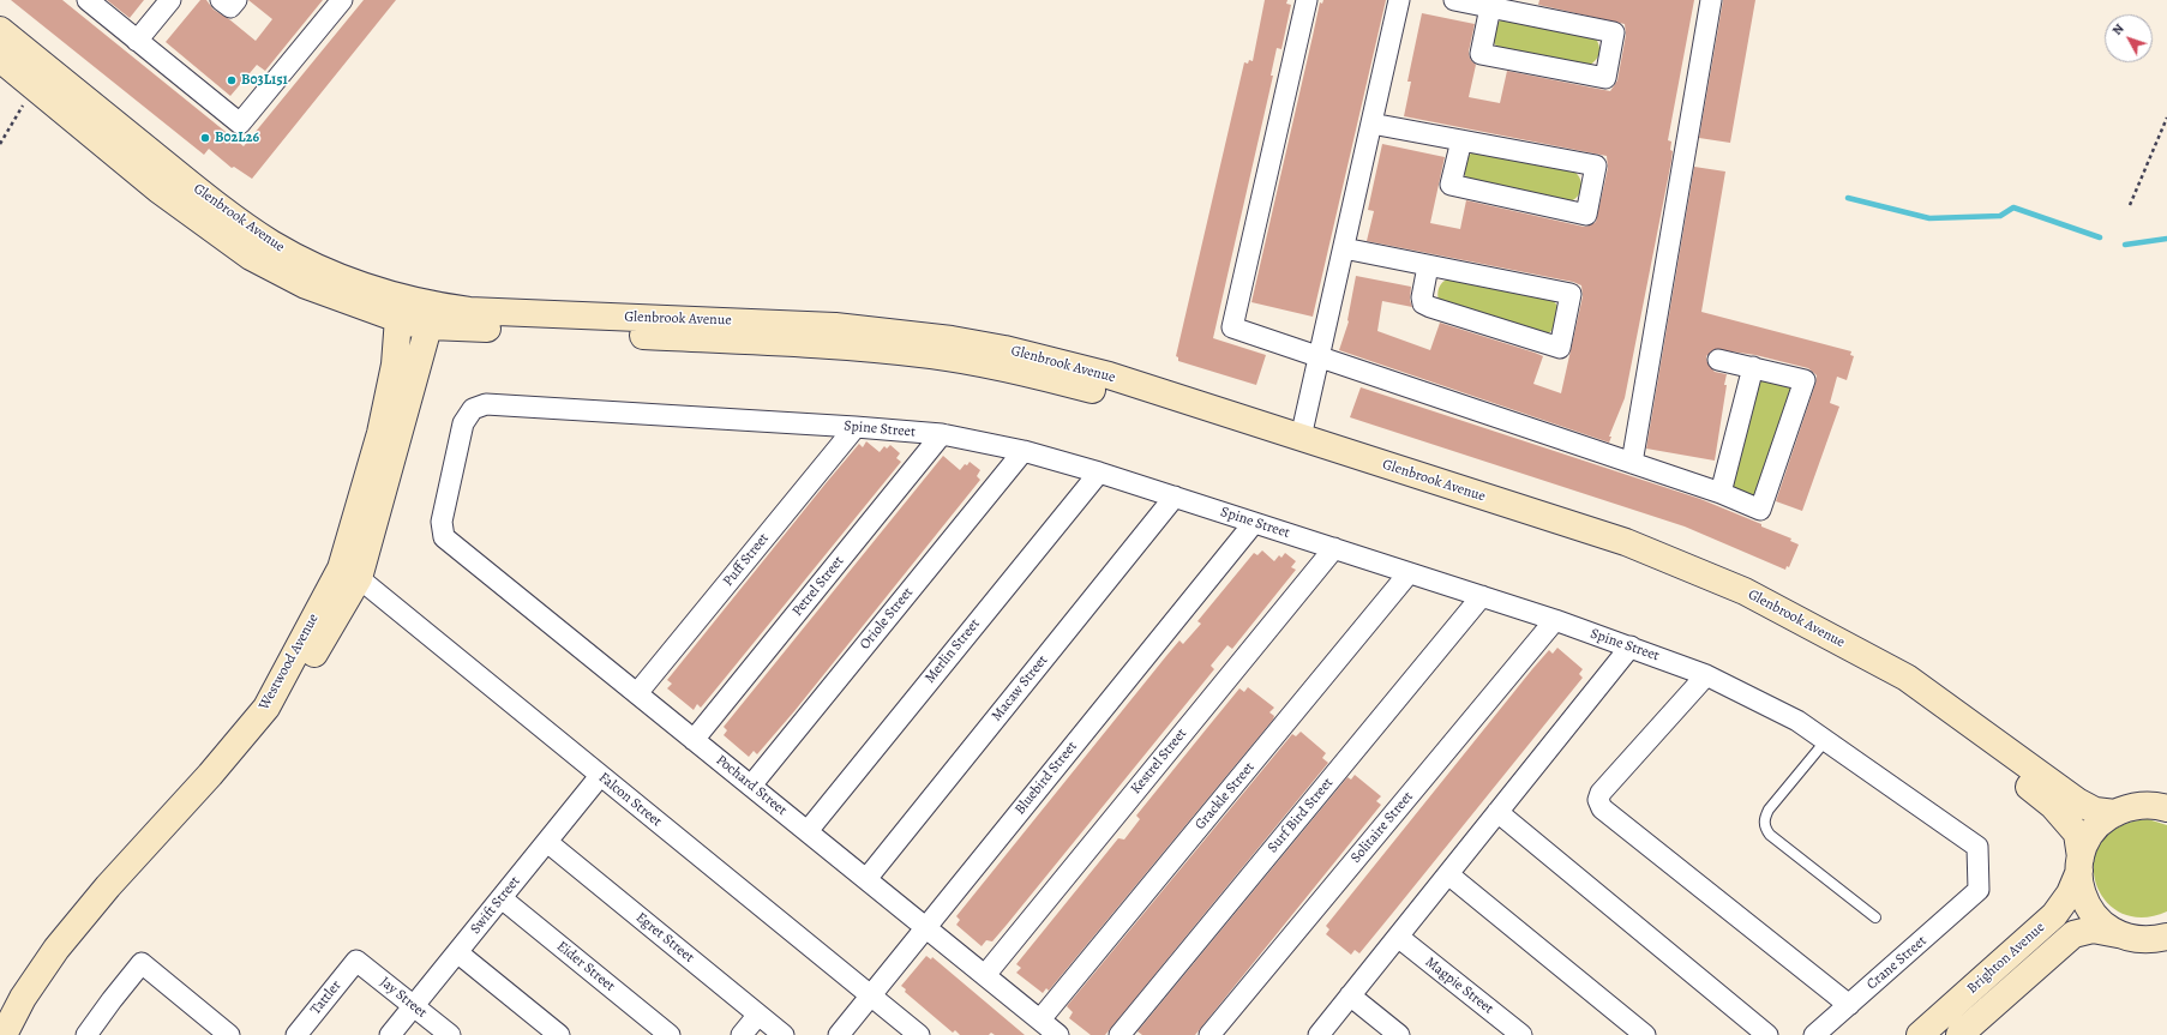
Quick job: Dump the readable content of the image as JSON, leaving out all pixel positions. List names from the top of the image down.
{
  "streets": {
    "street": [
      "Glenbrook Avenue",
      "Spine Street",
      "Puff Street",
      "Petrel Street",
      "Oriole Street",
      "Merlin Street",
      "Westwood Avenue",
      "Macaw Street",
      "Kestrel Street",
      "Bluebird Street",
      "Pochard Street",
      "Grackle Street",
      "Falcon Street",
      "Surf Bird Street",
      "Solitaire Street",
      "Swift Street",
      "Egret Street",
      "Brighton Avenue",
      "Crane Street",
      "Eider Street",
      "Magpie Street",
      "Tattler",
      "Jay Street"
    ]
  },
  "crossings": [
    ["Glenbrook Avenue", "Westwood Avenue"],
    ["Glenbrook Avenue", "Brighton Avenue"],
    ["Spine Street", "Puff Street"],
    ["Spine Street", "Petrel Street"],
    ["Spine Street", "Oriole Street"],
    ["Spine Street", "Merlin Street"],
    ["Spine Street", "Macaw Street"],
    ["Spine Street", "Kestrel Street"],
    ["Spine Street", "Bluebird Street"],
    ["Spine Street", "Pochard Street"],
    ["Spine Street", "Grackle Street"],
    ["Spine Street", "Surf Bird Street"],
    ["Spine Street", "Solitaire Street"],
    ["Spine Street", "Crane Street"],
    ["Puff Street", "Pochard Street"],
    ["Petrel Street", "Pochard Street"],
    ["Oriole Street", "Pochard Street"],
    ["Merlin Street", "Pochard Street"],
    ["Westwood Avenue", "Falcon Street"],
    ["Macaw Street", "Pochard Street"],
    ["Kestrel Street", "Pochard Street"],
    ["Bluebird Street", "Pochard Street"],
    ["Bluebird Street", "Falcon Street"],
    ["Pochard Street", "Grackle Street"],
    ["Falcon Street", "Swift Street"],
    ["Swift Street", "Egret Street"],
    ["Swift Street", "Eider Street"],
    ["Swift Street", "Jay Street"],
    ["Tattler", "Jay Street"]
  ],
  "places": ["B03L151", "B02L26"],
  "north": "top left"
}
